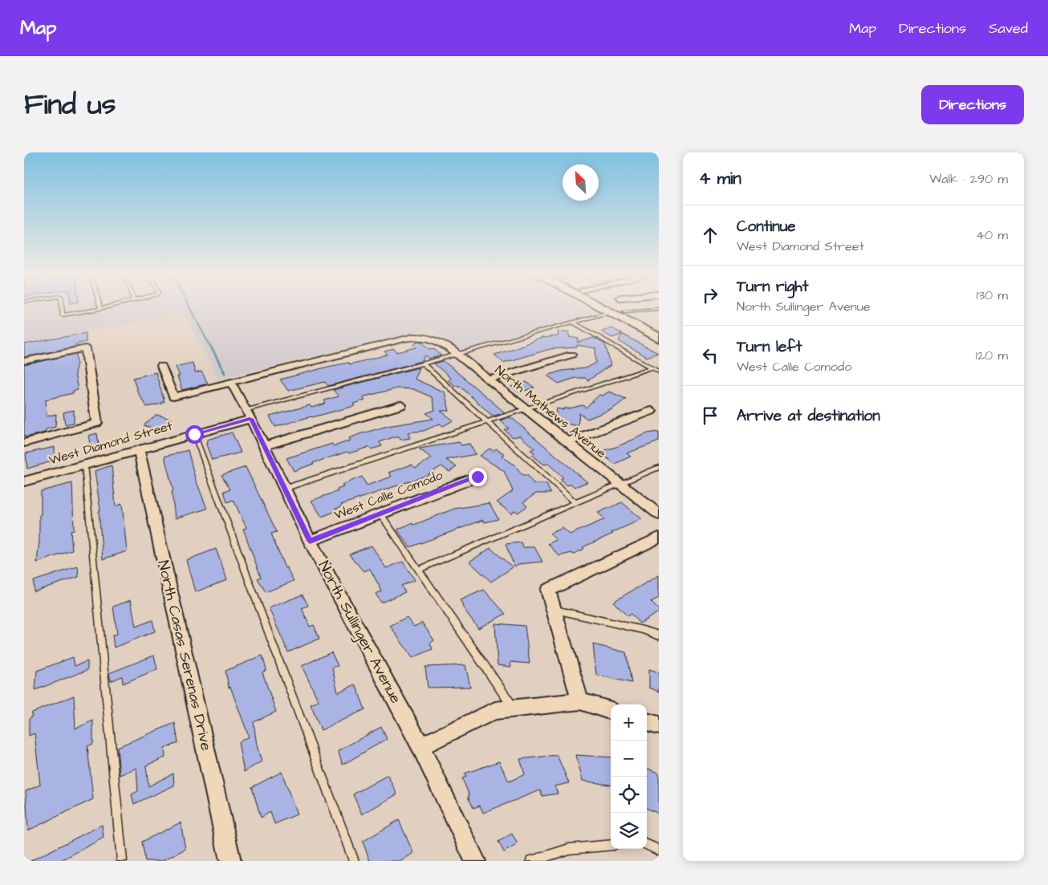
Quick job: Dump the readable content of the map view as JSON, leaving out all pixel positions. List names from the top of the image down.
{
  "streets": {
    "street": [
      "North Mathews Avenue",
      "West Diamond Street",
      "West Calle Comodo",
      "North Sullinger Avenue",
      "North Casas Serenas Drive"
    ]
  },
  "crossings": [
    ["North Mathews Avenue", "North Sullinger Avenue"],
    ["West Diamond Street", "North Sullinger Avenue"],
    ["West Diamond Street", "North Casas Serenas Drive"],
    ["West Calle Comodo", "North Sullinger Avenue"]
  ],
  "north": "top left",
  "page": {
    "header": "Map",
    "nav": ["Map", "Directions", "Saved"],
    "title": "Find us",
    "buttons": "Directions",
    "heading": ["4 min", "Walk · 290 m"],
    "list": [
      ["Continue", "West Diamond Street", "40 m"],
      ["Turn right", "North Sullinger Avenue", "130 m"],
      ["Turn left", "West Calle Comodo", "120 m"],
      "Arrive at destination"
    ],
    "map_buttons": ["+", "−"]
  }
}
